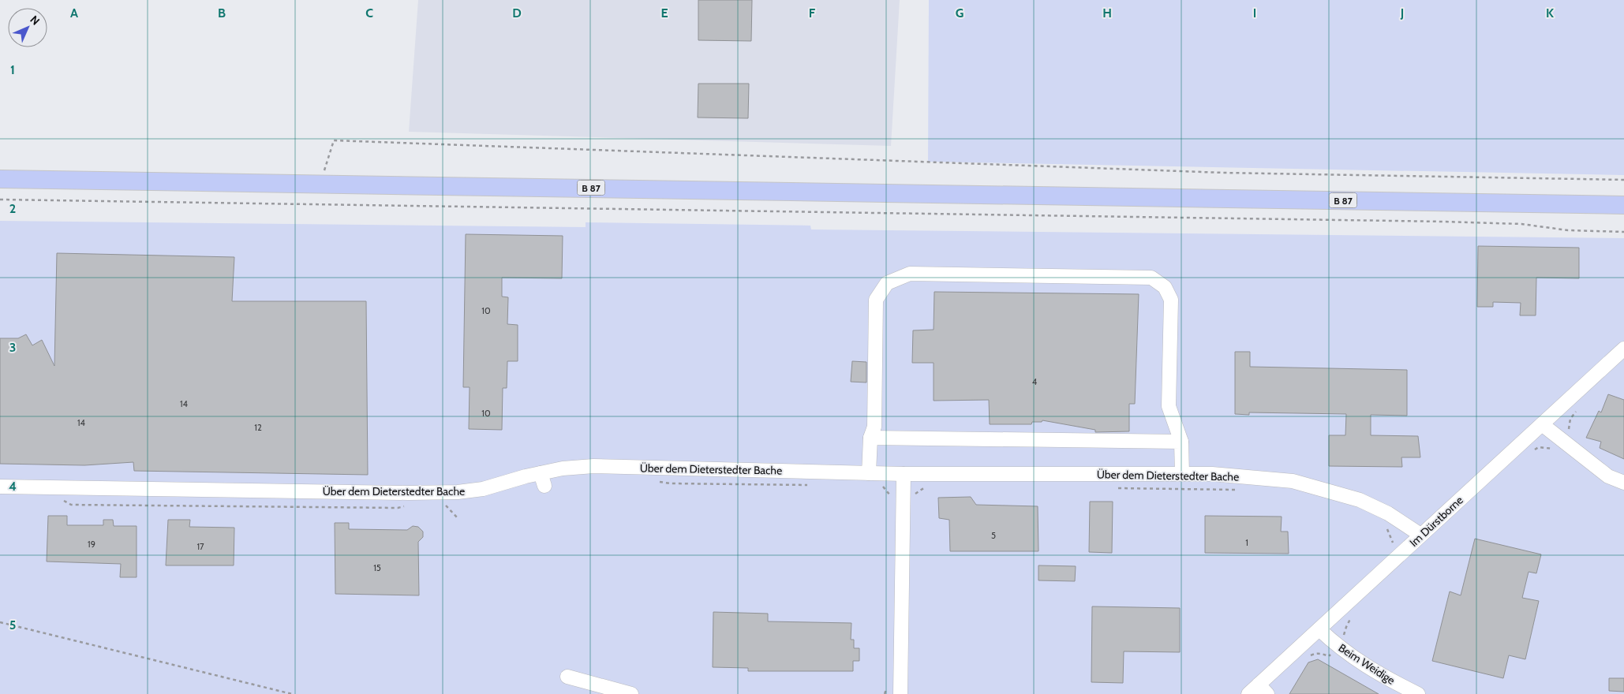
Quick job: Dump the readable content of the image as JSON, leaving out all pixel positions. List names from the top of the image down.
{
  "streets": {
    "main road": ["B 87"],
    "street": ["Über dem Dieterstedter Bache", "Im Dürstborne", "Beim Weidige"]
  },
  "crossings": [
    ["Über dem Dieterstedter Bache", "Im Dürstborne"],
    ["Im Dürstborne", "Beim Weidige"]
  ],
  "house_numbers": [
    "10",
    "4",
    "14",
    "10",
    "14",
    "12",
    "5",
    "1",
    "19",
    "17",
    "15"
  ],
  "north": "top right",
  "grid": {
    "columns": [
      "A",
      "B",
      "C",
      "D",
      "E",
      "F",
      "G",
      "H",
      "I",
      "J",
      "K"
    ],
    "rows": [
      "1",
      "2",
      "3",
      "4",
      "5"
    ]
  }
}
